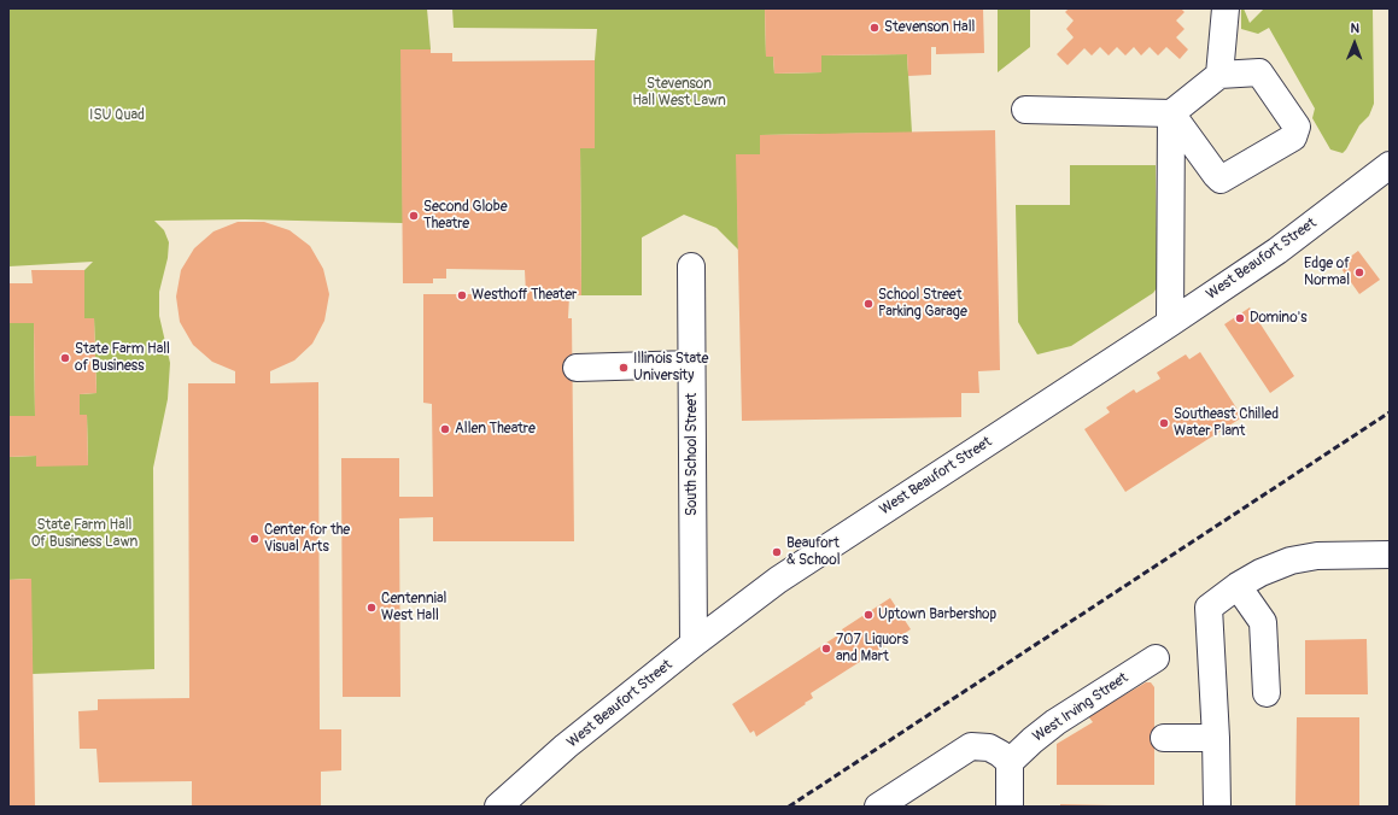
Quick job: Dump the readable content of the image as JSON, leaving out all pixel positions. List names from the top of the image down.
{
  "streets": {
    "street": ["West Beaufort Street", "South School Street", "West Irving Street"]
  },
  "crossings": [
    ["West Beaufort Street", "South School Street"]
  ],
  "parks": ["Stevenson Hall West Lawn", "ISU Quad", "State Farm Hall Of Business Lawn"],
  "places": [
    "Stevenson Hall",
    "Second Globe Theatre",
    "Edge of Normal",
    "Westhoff Theater",
    "School Street Parking Garage",
    "Domino's",
    "State Farm Hall of Business",
    "Illinois State University",
    "Southeast Chilled Water Plant",
    "Allen Theatre",
    "Center for the Visual Arts",
    "Beaufort & School",
    "Centennial West Hall",
    "Uptown Barbershop",
    "707 Liquors and Mart"
  ],
  "north": "top"
}
